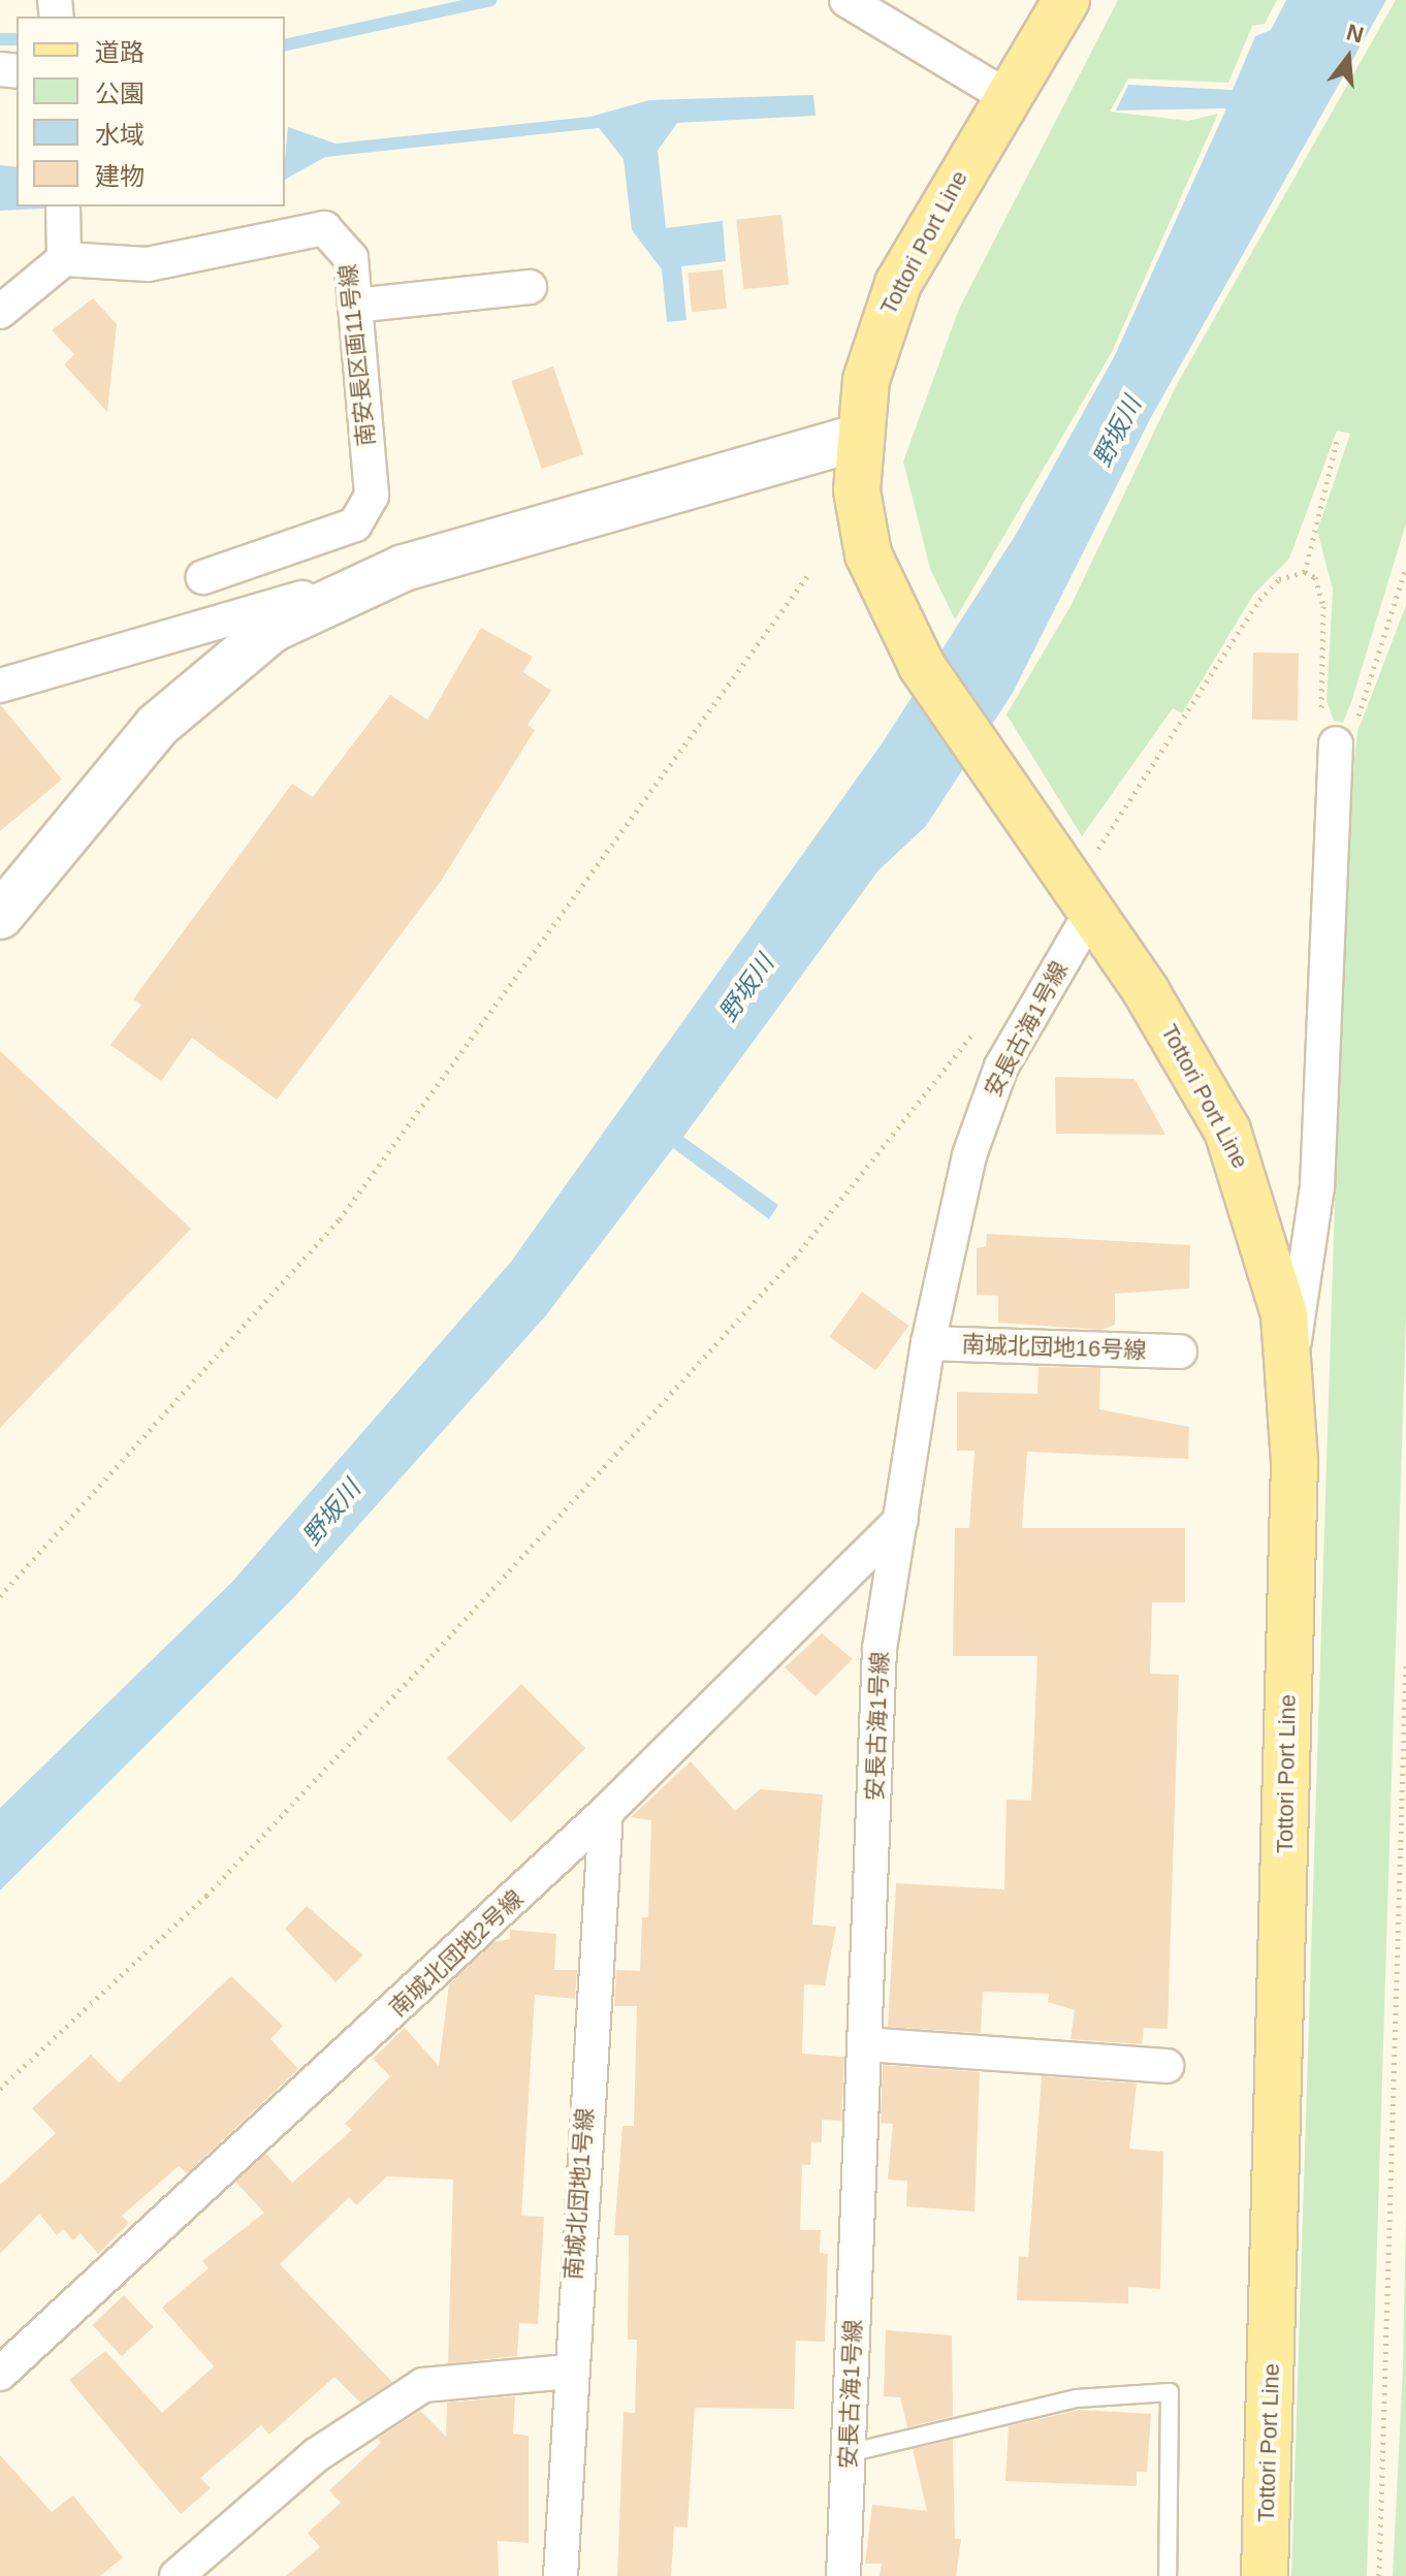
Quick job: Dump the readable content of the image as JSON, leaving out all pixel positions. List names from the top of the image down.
{
  "streets": {
    "main road": ["Tottori Port Line"],
    "street": [
      "南安長区画11号線",
      "安長古海1号線",
      "南城北団地16号線",
      "南城北団地2号線",
      "南城北団地1号線"
    ]
  },
  "crossings": [
    ["Tottori Port Line", "安長古海1号線"],
    ["安長古海1号線", "南城北団地16号線"],
    ["安長古海1号線", "南城北団地2号線"],
    ["南城北団地2号線", "南城北団地1号線"]
  ],
  "water": ["野坂川"],
  "legend": [
    "道路",
    "公園",
    "水域",
    "建物"
  ],
  "north": "top"
}
